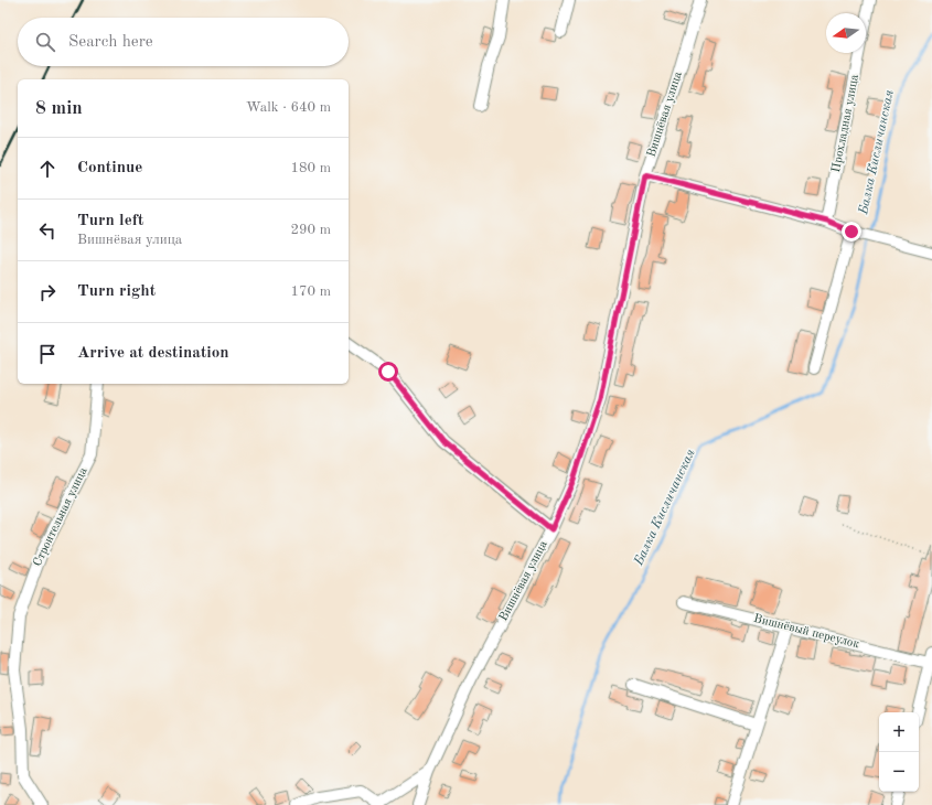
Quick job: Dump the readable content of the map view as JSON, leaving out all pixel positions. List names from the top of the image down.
{
  "streets": {
    "street": [
      "Вишнёвая улица",
      "Прохладная улица",
      "Строительная улица",
      "Вишнёвый переулок"
    ]
  },
  "water": ["Балка Кисличанская"],
  "north": "left",
  "page": {
    "search": "Search here",
    "heading": ["8 min", "Walk · 640 m"],
    "list": [
      ["Continue", "180 m"],
      ["Turn left", "Вишнёвая улица", "290 m"],
      ["Turn right", "170 m"],
      "Arrive at destination"
    ],
    "map_buttons": ["+", "−"]
  }
}
